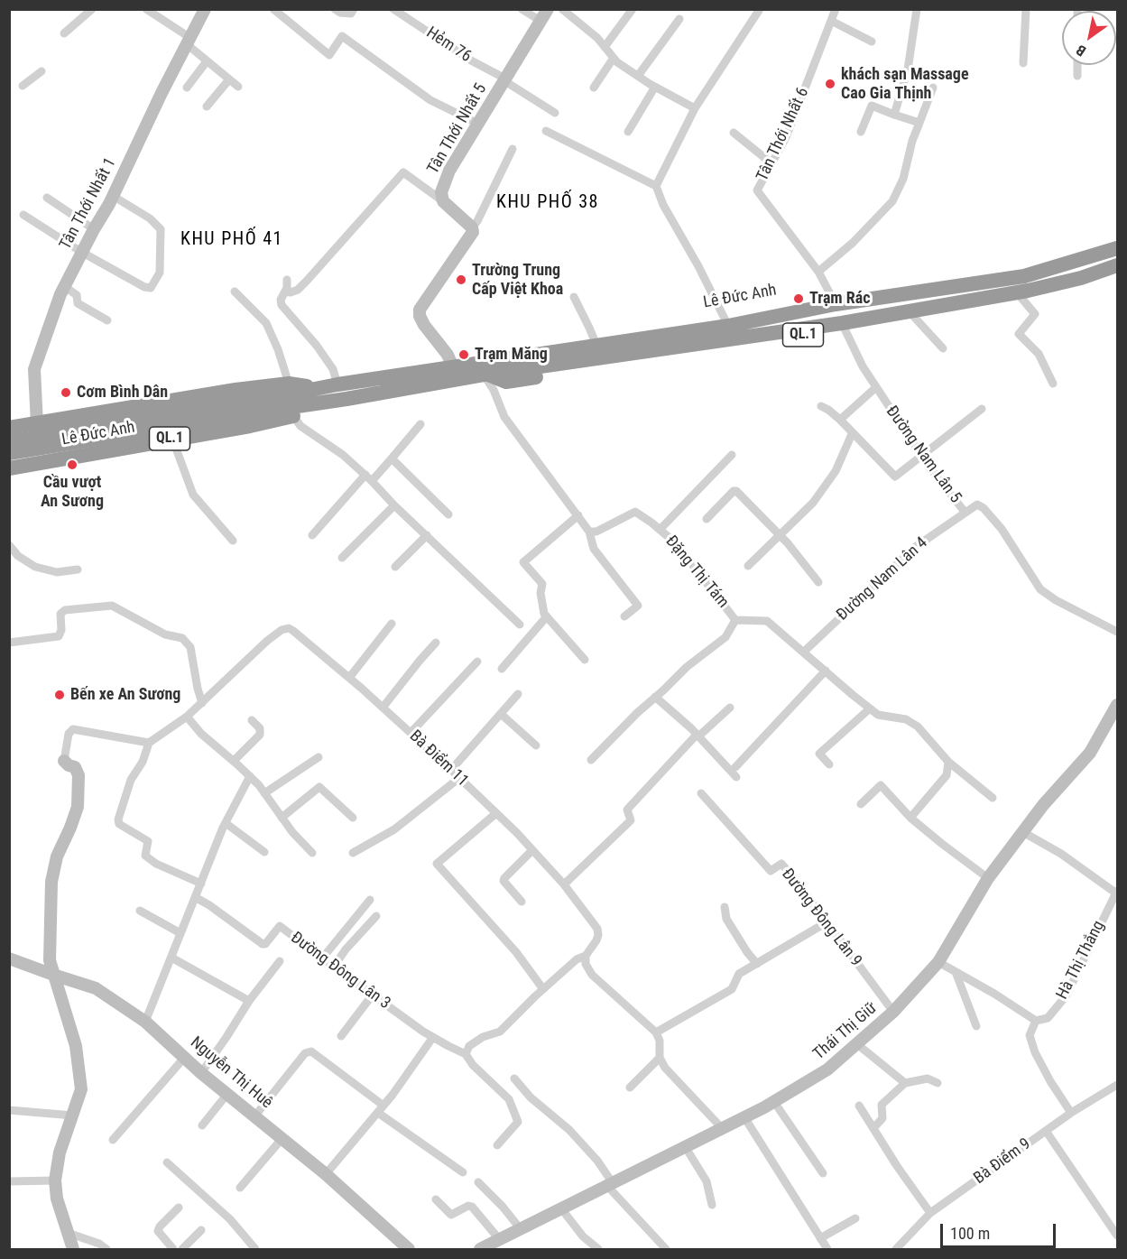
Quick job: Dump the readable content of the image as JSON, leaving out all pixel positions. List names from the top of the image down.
{
  "streets": {
    "highway": ["Lê Đức Anh", "QL.1"],
    "street": [
      "Hẻm 76",
      "Tân Thới Nhất 5",
      "Tân Thới Nhất 6",
      "Tân Thới Nhất 1",
      "Đường Nam Lân 5",
      "Đặng Thị Tám",
      "Đường Nam Lân 4",
      "Bà Điểm 11",
      "Đường Đông Lân 9",
      "Hà Thị Thắng",
      "Đường Đông Lân 3",
      "Thái Thị Giữ",
      "Nguyễn Thị Huê",
      "Bà Điểm 9"
    ]
  },
  "crossings": [
    ["Hẻm 76", "Tân Thới Nhất 5"],
    ["Tân Thới Nhất 6", "Lê Đức Anh"],
    ["Tân Thới Nhất 1", "Lê Đức Anh"],
    ["Lê Đức Anh", "QL.1"],
    ["Lê Đức Anh", "Đường Nam Lân 5"],
    ["Đường Nam Lân 5", "Đường Nam Lân 4"],
    ["Đặng Thị Tám", "Đường Nam Lân 4"],
    ["Đường Đông Lân 9", "Thái Thị Giữ"]
  ],
  "districts": ["KHU PHỐ 38", "KHU PHỐ 41"],
  "places": [
    "khách sạn Massage Cao Gia Thịnh",
    "Trường Trung Cấp Việt Khoa",
    "Trạm Rác",
    "Trạm Măng",
    "Cơm Bình Dân",
    "Cầu vượt An Sương",
    "Bến xe An Sương"
  ],
  "scale_bar": "100 m",
  "north": "bottom left"
}
